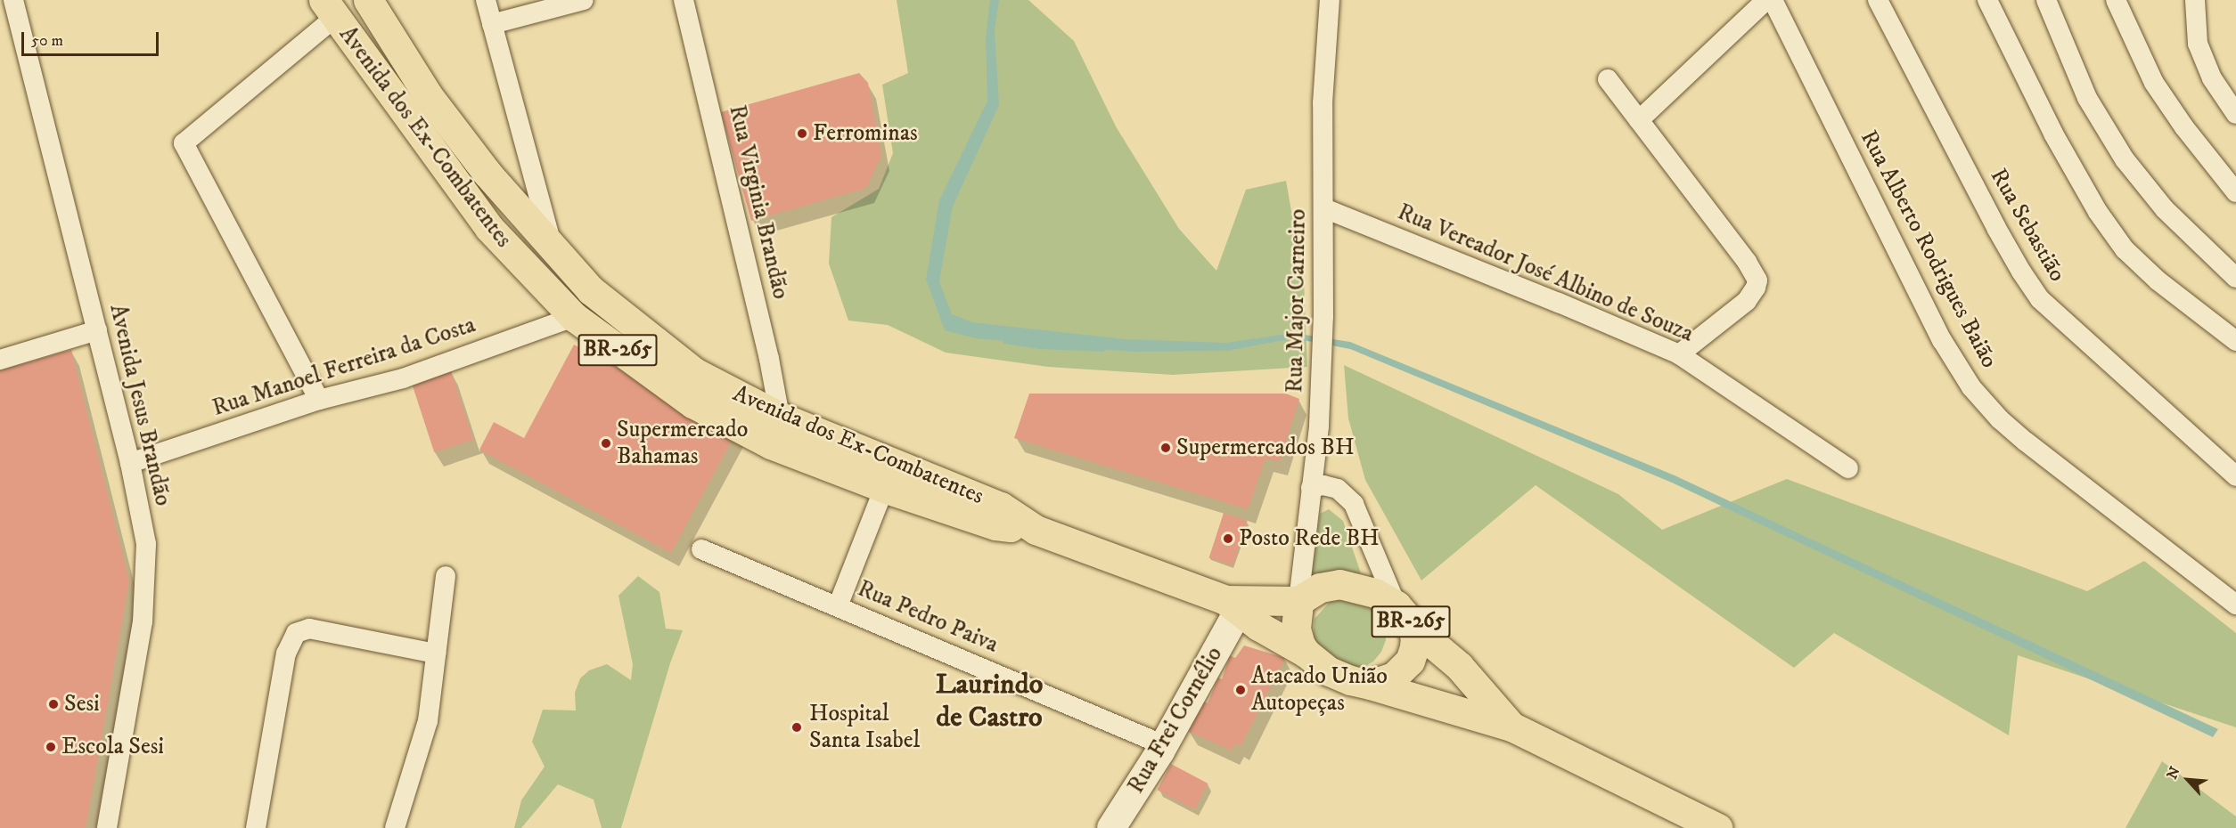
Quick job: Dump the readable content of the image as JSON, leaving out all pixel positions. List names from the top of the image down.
{
  "streets": {
    "main road": ["Avenida dos Ex-Combatentes", "BR-265"],
    "street": [
      "Rua Virginia Brandão",
      "Rua Sebastião",
      "Rua Alberto Rodrigues Baião",
      "Rua Vereador José Albino de Souza",
      "Rua Major Carneiro",
      "Rua Manoel Ferreira da Costa",
      "Avenida Jesus Brandão",
      "Rua Pedro Paiva",
      "Rua Frei Cornélio"
    ]
  },
  "crossings": [
    ["Avenida dos Ex-Combatentes", "Rua Virginia Brandão"],
    ["Avenida dos Ex-Combatentes", "Rua Major Carneiro"],
    ["Avenida dos Ex-Combatentes", "BR-265"],
    ["Avenida dos Ex-Combatentes", "Rua Manoel Ferreira da Costa"],
    ["Avenida dos Ex-Combatentes", "Rua Frei Cornélio"],
    ["Rua Vereador José Albino de Souza", "Rua Major Carneiro"],
    ["Rua Major Carneiro", "BR-265"],
    ["Rua Manoel Ferreira da Costa", "Avenida Jesus Brandão"],
    ["Rua Pedro Paiva", "Rua Frei Cornélio"]
  ],
  "districts": ["Laurindo de Castro"],
  "places": [
    "Ferrominas",
    "Supermercado Bahamas",
    "Supermercados BH",
    "Posto Rede BH",
    "Atacado União Autopeças",
    "Sesi",
    "Hospital Santa Isabel",
    "Escola Sesi"
  ],
  "scale_bar": "50 m",
  "north": "top left"
}
